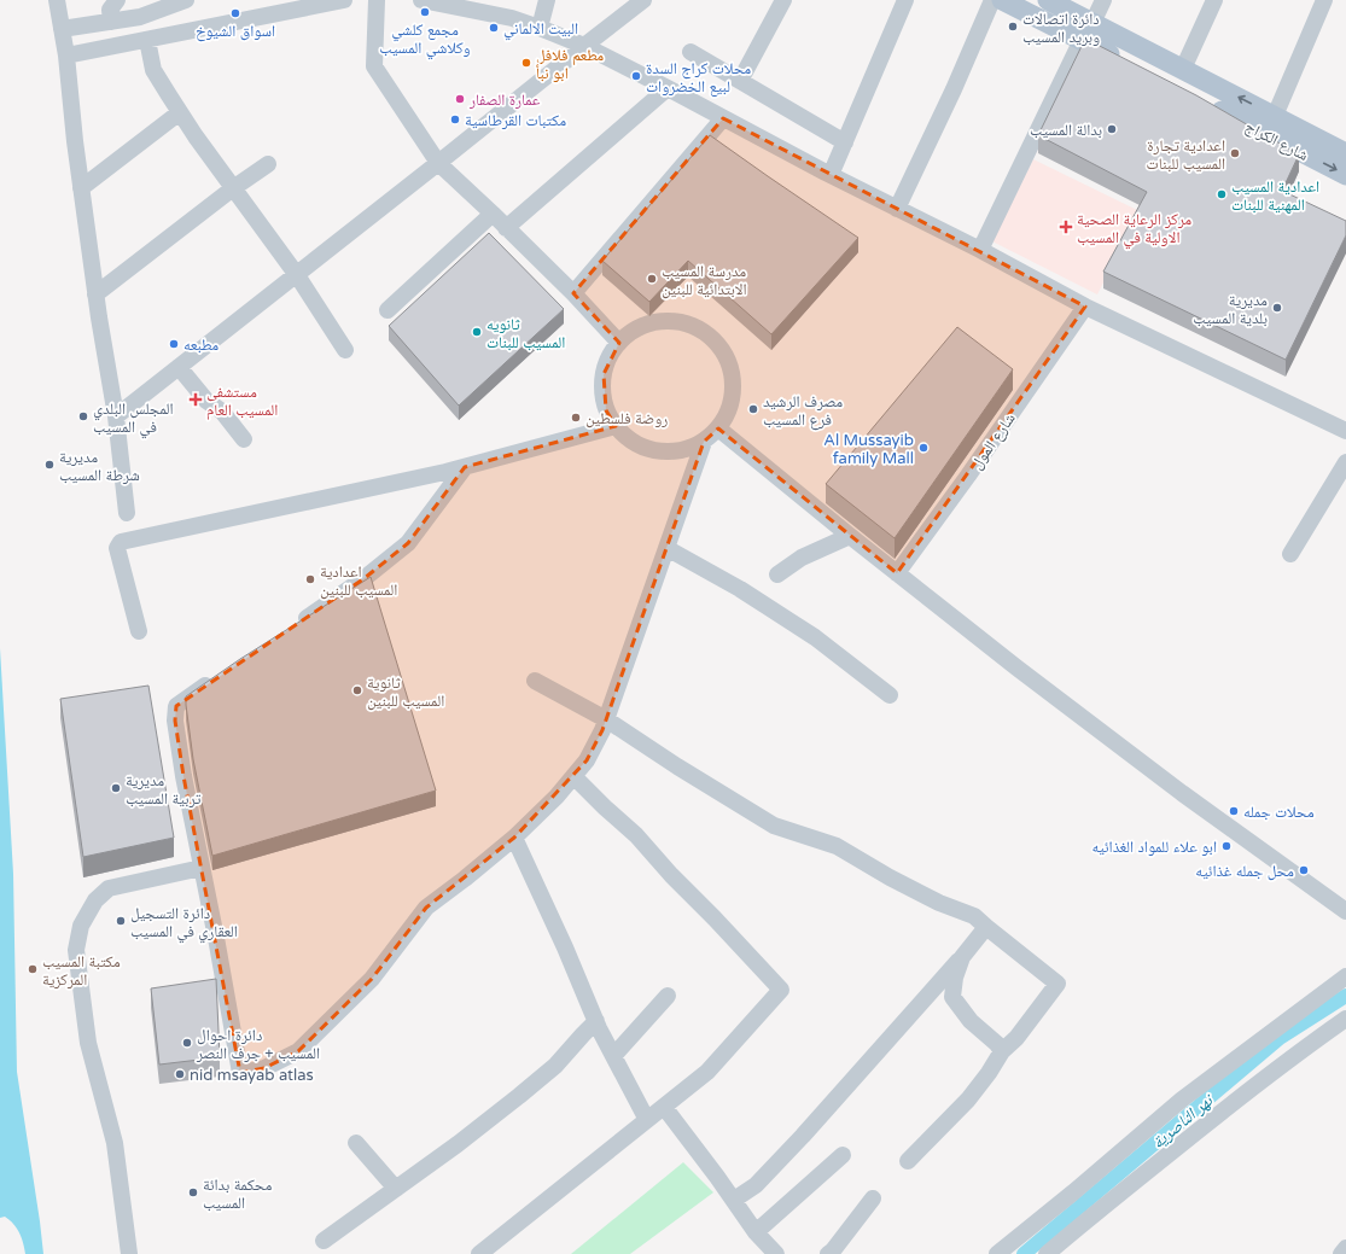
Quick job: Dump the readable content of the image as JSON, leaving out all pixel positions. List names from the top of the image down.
{
  "streets": {
    "main road": ["شارع الكراج"],
    "street": ["شارع المول"]
  },
  "water": ["نهر الناصرية"],
  "places": {
    "other": [
      "مجمع كلشي وكلاشي المسيب",
      "اسواق الشيوخ",
      "دائرة اتصالات وبريد المسيب",
      "البيت الالماني",
      "مطعم فلافل ابو نبأ",
      "محلات كراج السدة لبيع الخضروات",
      "عمارة الصفار",
      "مكتبات القرطاسية",
      "بدالة المسيب",
      "اعدادية تجارة المسيب للبنات",
      "اعدادية المسيب المهنية للبنات",
      "مدرسة المسيب الابتدائية للبنين",
      "مديرية بلدية المسيب",
      "ثانويه المسيب للبنات",
      "مطبعه",
      "مصرف الرشيد فرع المسيب",
      "المجلس البلدي في المسيب",
      "روضة فلسطين",
      "Al Mussayib family Mall",
      "مديرية شرطة المسيب",
      "اعدادية المسيب للبنين",
      "ثانوية المسيب للبنين",
      "مديرية تربية المسيب",
      "محلات جمله",
      "ابو علاء للمواد الغذائيه",
      "محل جمله غذائيه",
      "دائرة التسجيل العقاري في المسيب",
      "مكتبة المسيب المركزية",
      "دائرة احوال المسيب + جرف النصر",
      "nid msayab atlas",
      "محكمة بدائة المسيب"
    ],
    "health": ["مركز الرعاية الصحية الاولية في المسيب", "مستشفى المسيب العام"]
  }
}
